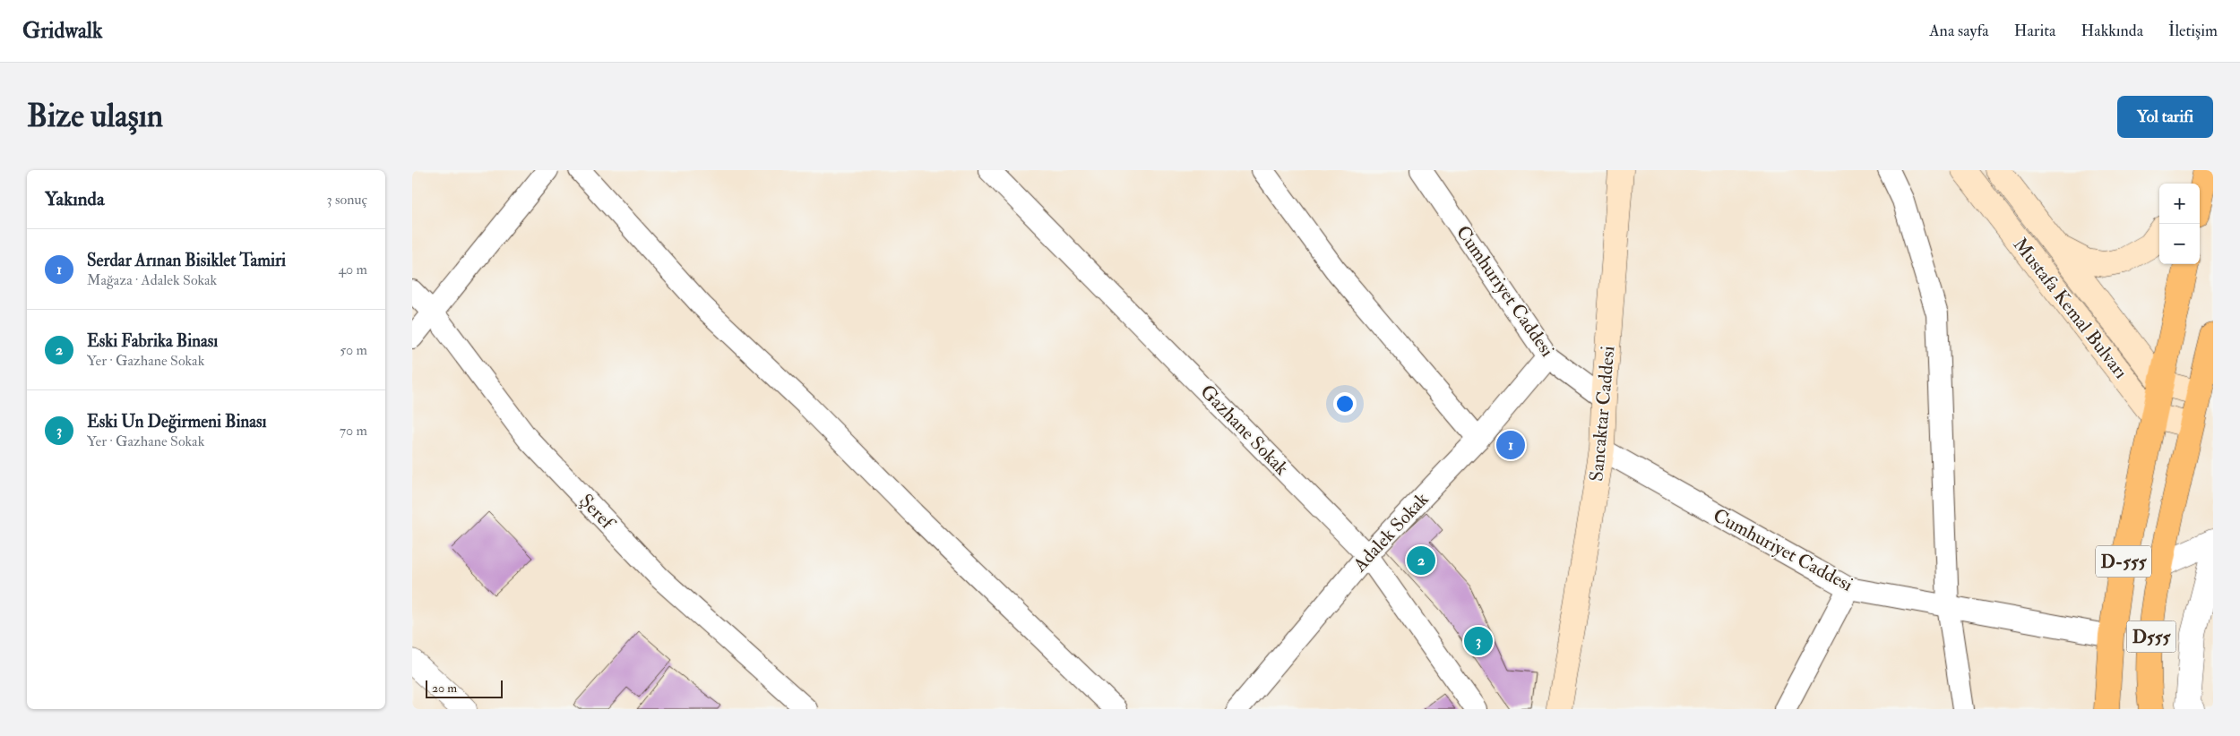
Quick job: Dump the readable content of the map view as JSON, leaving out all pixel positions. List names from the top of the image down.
{
  "streets": {
    "highway": ["D-555", "D555"],
    "main road": ["Mustafa Kemal Bulvarı", "Sancaktar Caddesi"],
    "street": [
      "Cumhuriyet Caddesi",
      "Gazhane Sokak",
      "Şeref",
      "Adalek Sokak"
    ]
  },
  "crossings": [
    ["Cumhuriyet Caddesi", "Sancaktar Caddesi"],
    ["Cumhuriyet Caddesi", "Adalek Sokak"],
    ["Cumhuriyet Caddesi", "D-555"],
    ["Mustafa Kemal Bulvarı", "D-555"],
    ["Gazhane Sokak", "Adalek Sokak"]
  ],
  "scale_bar": "20 m",
  "page": {
    "header": "Gridwalk",
    "nav": [
      "Ana sayfa",
      "Harita",
      "Hakkında",
      "İletişim"
    ],
    "buttons": "Yol tarifi",
    "title": "Bize ulaşın",
    "heading": ["Yakında", "3 sonuç"],
    "map_buttons": ["+", "−"],
    "list": [
      {
        "mark": "1",
        "name": "Serdar Arınan Bisiklet Tamiri",
        "note": "Mağaza · Adalek Sokak",
        "value": "40 m"
      },
      {
        "mark": "2",
        "name": "Eski Fabrika Binası",
        "note": "Yer · Gazhane Sokak",
        "value": "50 m"
      },
      {
        "mark": "3",
        "name": "Eski Un Değirmeni Binası",
        "note": "Yer · Gazhane Sokak",
        "value": "70 m"
      }
    ],
    "pins": ["1", "2", "3"],
    "scale": "20 m"
  }
}
